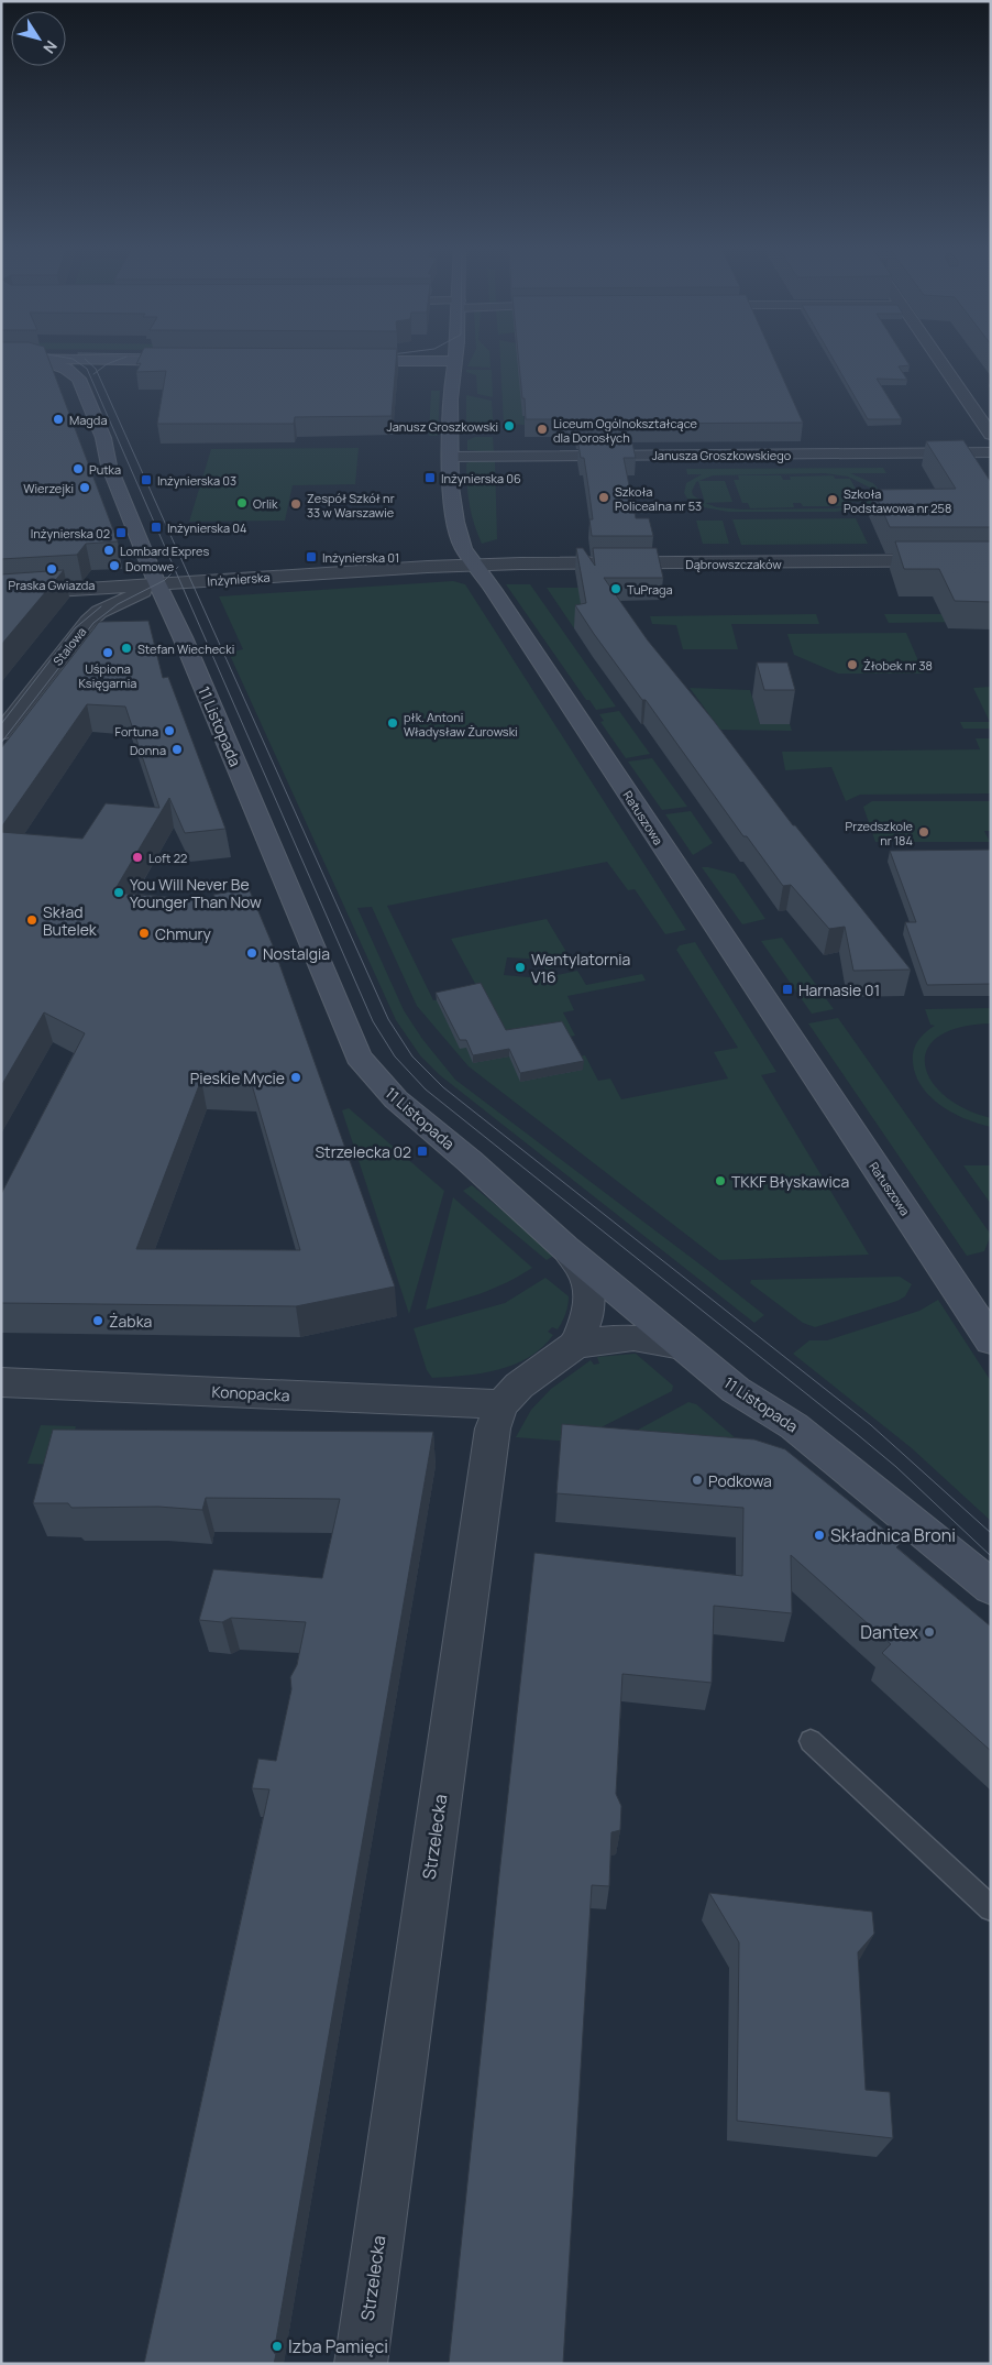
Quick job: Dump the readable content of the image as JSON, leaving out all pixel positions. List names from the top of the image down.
{
  "streets": {
    "street": [
      "Janusza Groszkowskiego",
      "Dąbrowszczaków",
      "Inżynierska",
      "Stalowa",
      "11 Listopada",
      "Ratuszowa",
      "Konopacka",
      "Strzelecka"
    ]
  },
  "crossings": [
    ["Janusza Groszkowskiego", "Ratuszowa"],
    ["Dąbrowszczaków", "Inżynierska"],
    ["Dąbrowszczaków", "Ratuszowa"],
    ["Inżynierska", "Stalowa"],
    ["Inżynierska", "11 Listopada"],
    ["Inżynierska", "Ratuszowa"],
    ["Stalowa", "11 Listopada"],
    ["11 Listopada", "Strzelecka"],
    ["Konopacka", "Strzelecka"]
  ],
  "places": {
    "other": [
      "Magda",
      "Janusz Groszkowski",
      "Liceum Ogólnokształcące dla Dorosłych",
      "Putka",
      "Wierzejki",
      "Szkoła Policealna nr 53",
      "Szkoła Podstawowa nr 258",
      "Orlik",
      "Zespół Szkół nr 33 w Warszawie",
      "Lombard Expres",
      "Domowe",
      "Praska Gwiazda",
      "TuPraga",
      "Stefan Wiechecki",
      "Uśpiona Księgarnia",
      "Żłobek nr 38",
      "płk. Antoni Władysław Żurowski",
      "Fortuna",
      "Donna",
      "Przedszkole nr 184",
      "Loft 22",
      "You Will Never Be Younger Than Now",
      "Skład Butelek",
      "Chmury",
      "Nostalgia",
      "Wentylatornia V16",
      "Pieskie Mycie",
      "TKKF Błyskawica",
      "Żabka",
      "Podkowa",
      "Składnica Broni",
      "Dantex",
      "Izba Pamięci"
    ],
    "transit": [
      "Inżynierska 06",
      "Inżynierska 03",
      "Inżynierska 04",
      "Inżynierska 02",
      "Inżynierska 01",
      "Harnasie 01",
      "Strzelecka 02"
    ]
  },
  "north": "bottom right"
}
